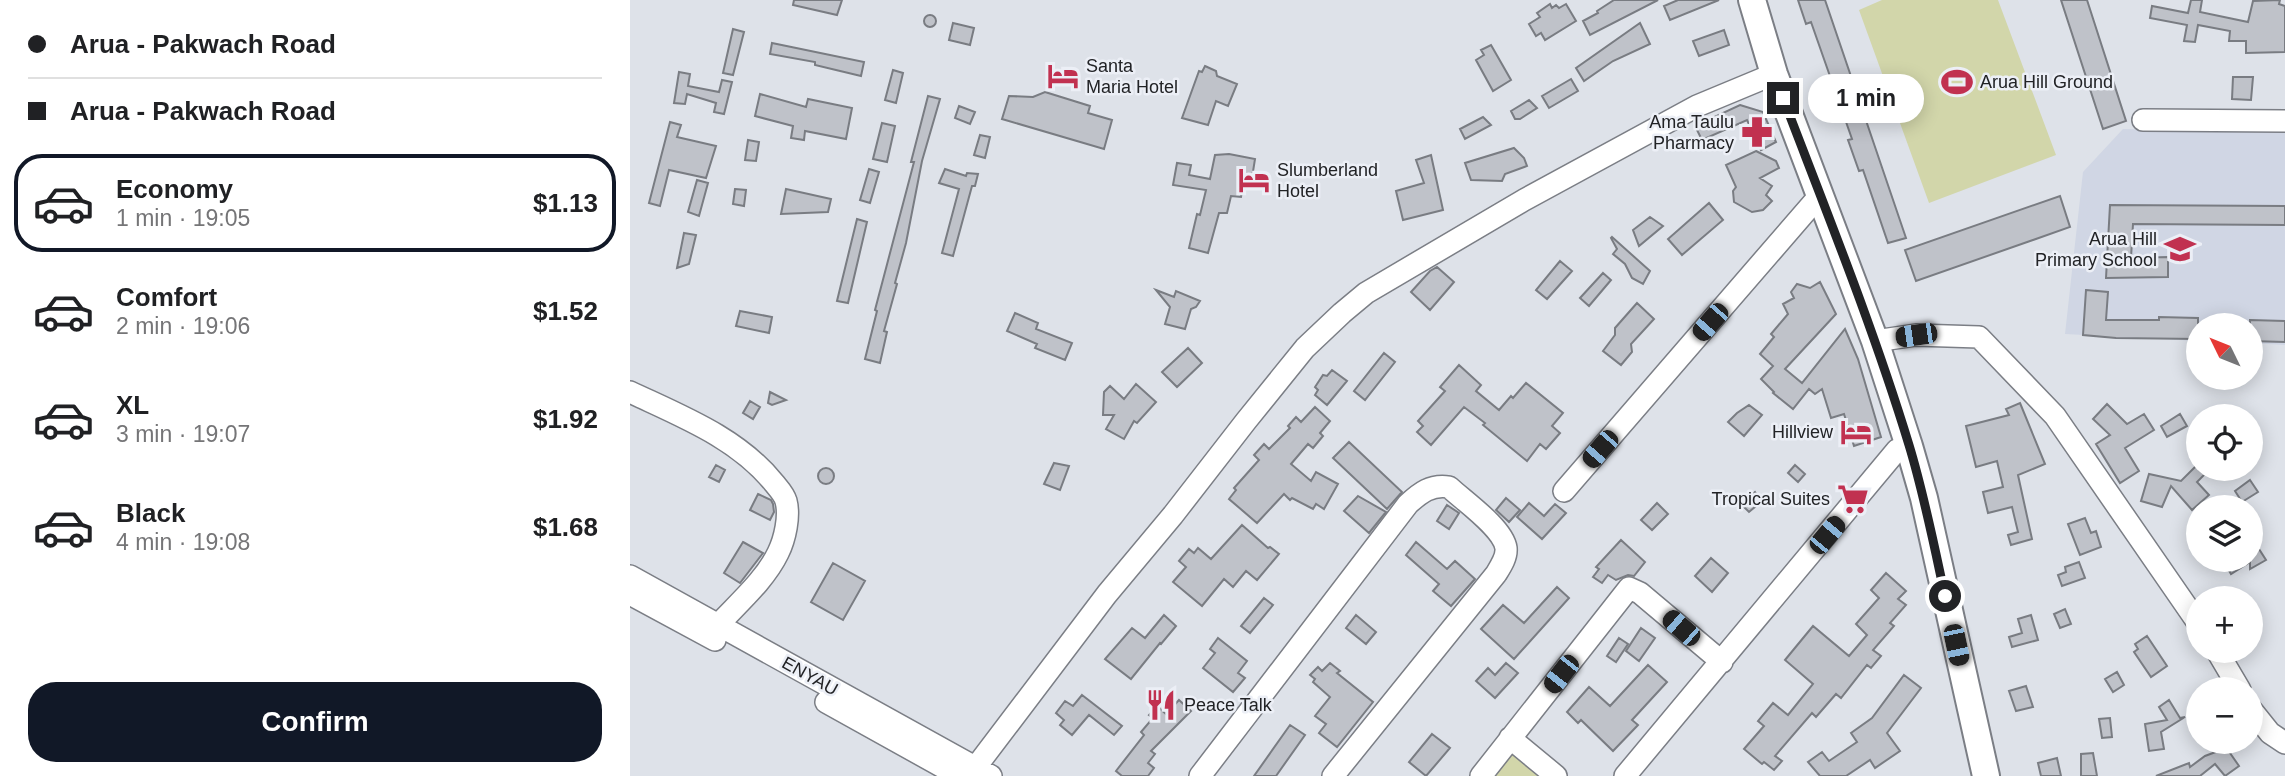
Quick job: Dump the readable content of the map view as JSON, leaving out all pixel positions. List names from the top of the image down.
{
  "streets": {
    "street": ["ENYAU"]
  },
  "places": {
    "hotel": ["Santa Maria Hotel", "Slumberland Hotel", "Hillview"],
    "sports": ["Arua Hill Ground"],
    "pharmacy": ["Ama Taulu Pharmacy"],
    "school or university": ["Arua Hill Primary School"],
    "supermarket": ["Tropical Suites"],
    "restaurant": ["Peace Talk"]
  },
  "north": "top left",
  "page": {
    "banner": ["Arua - Pakwach Road", "Arua - Pakwach Road"],
    "bubble": "1 min",
    "list": [
      {
        "name": "Economy",
        "note": "1 min · 19:05",
        "value": "$1.13"
      },
      {
        "name": "Comfort",
        "note": "2 min · 19:06",
        "value": "$1.52"
      },
      {
        "name": "XL",
        "note": "3 min · 19:07",
        "value": "$1.92"
      },
      {
        "name": "Black",
        "note": "4 min · 19:08",
        "value": "$1.68"
      }
    ],
    "map_buttons": ["+", "−"],
    "buttons": "Confirm"
  }
}
